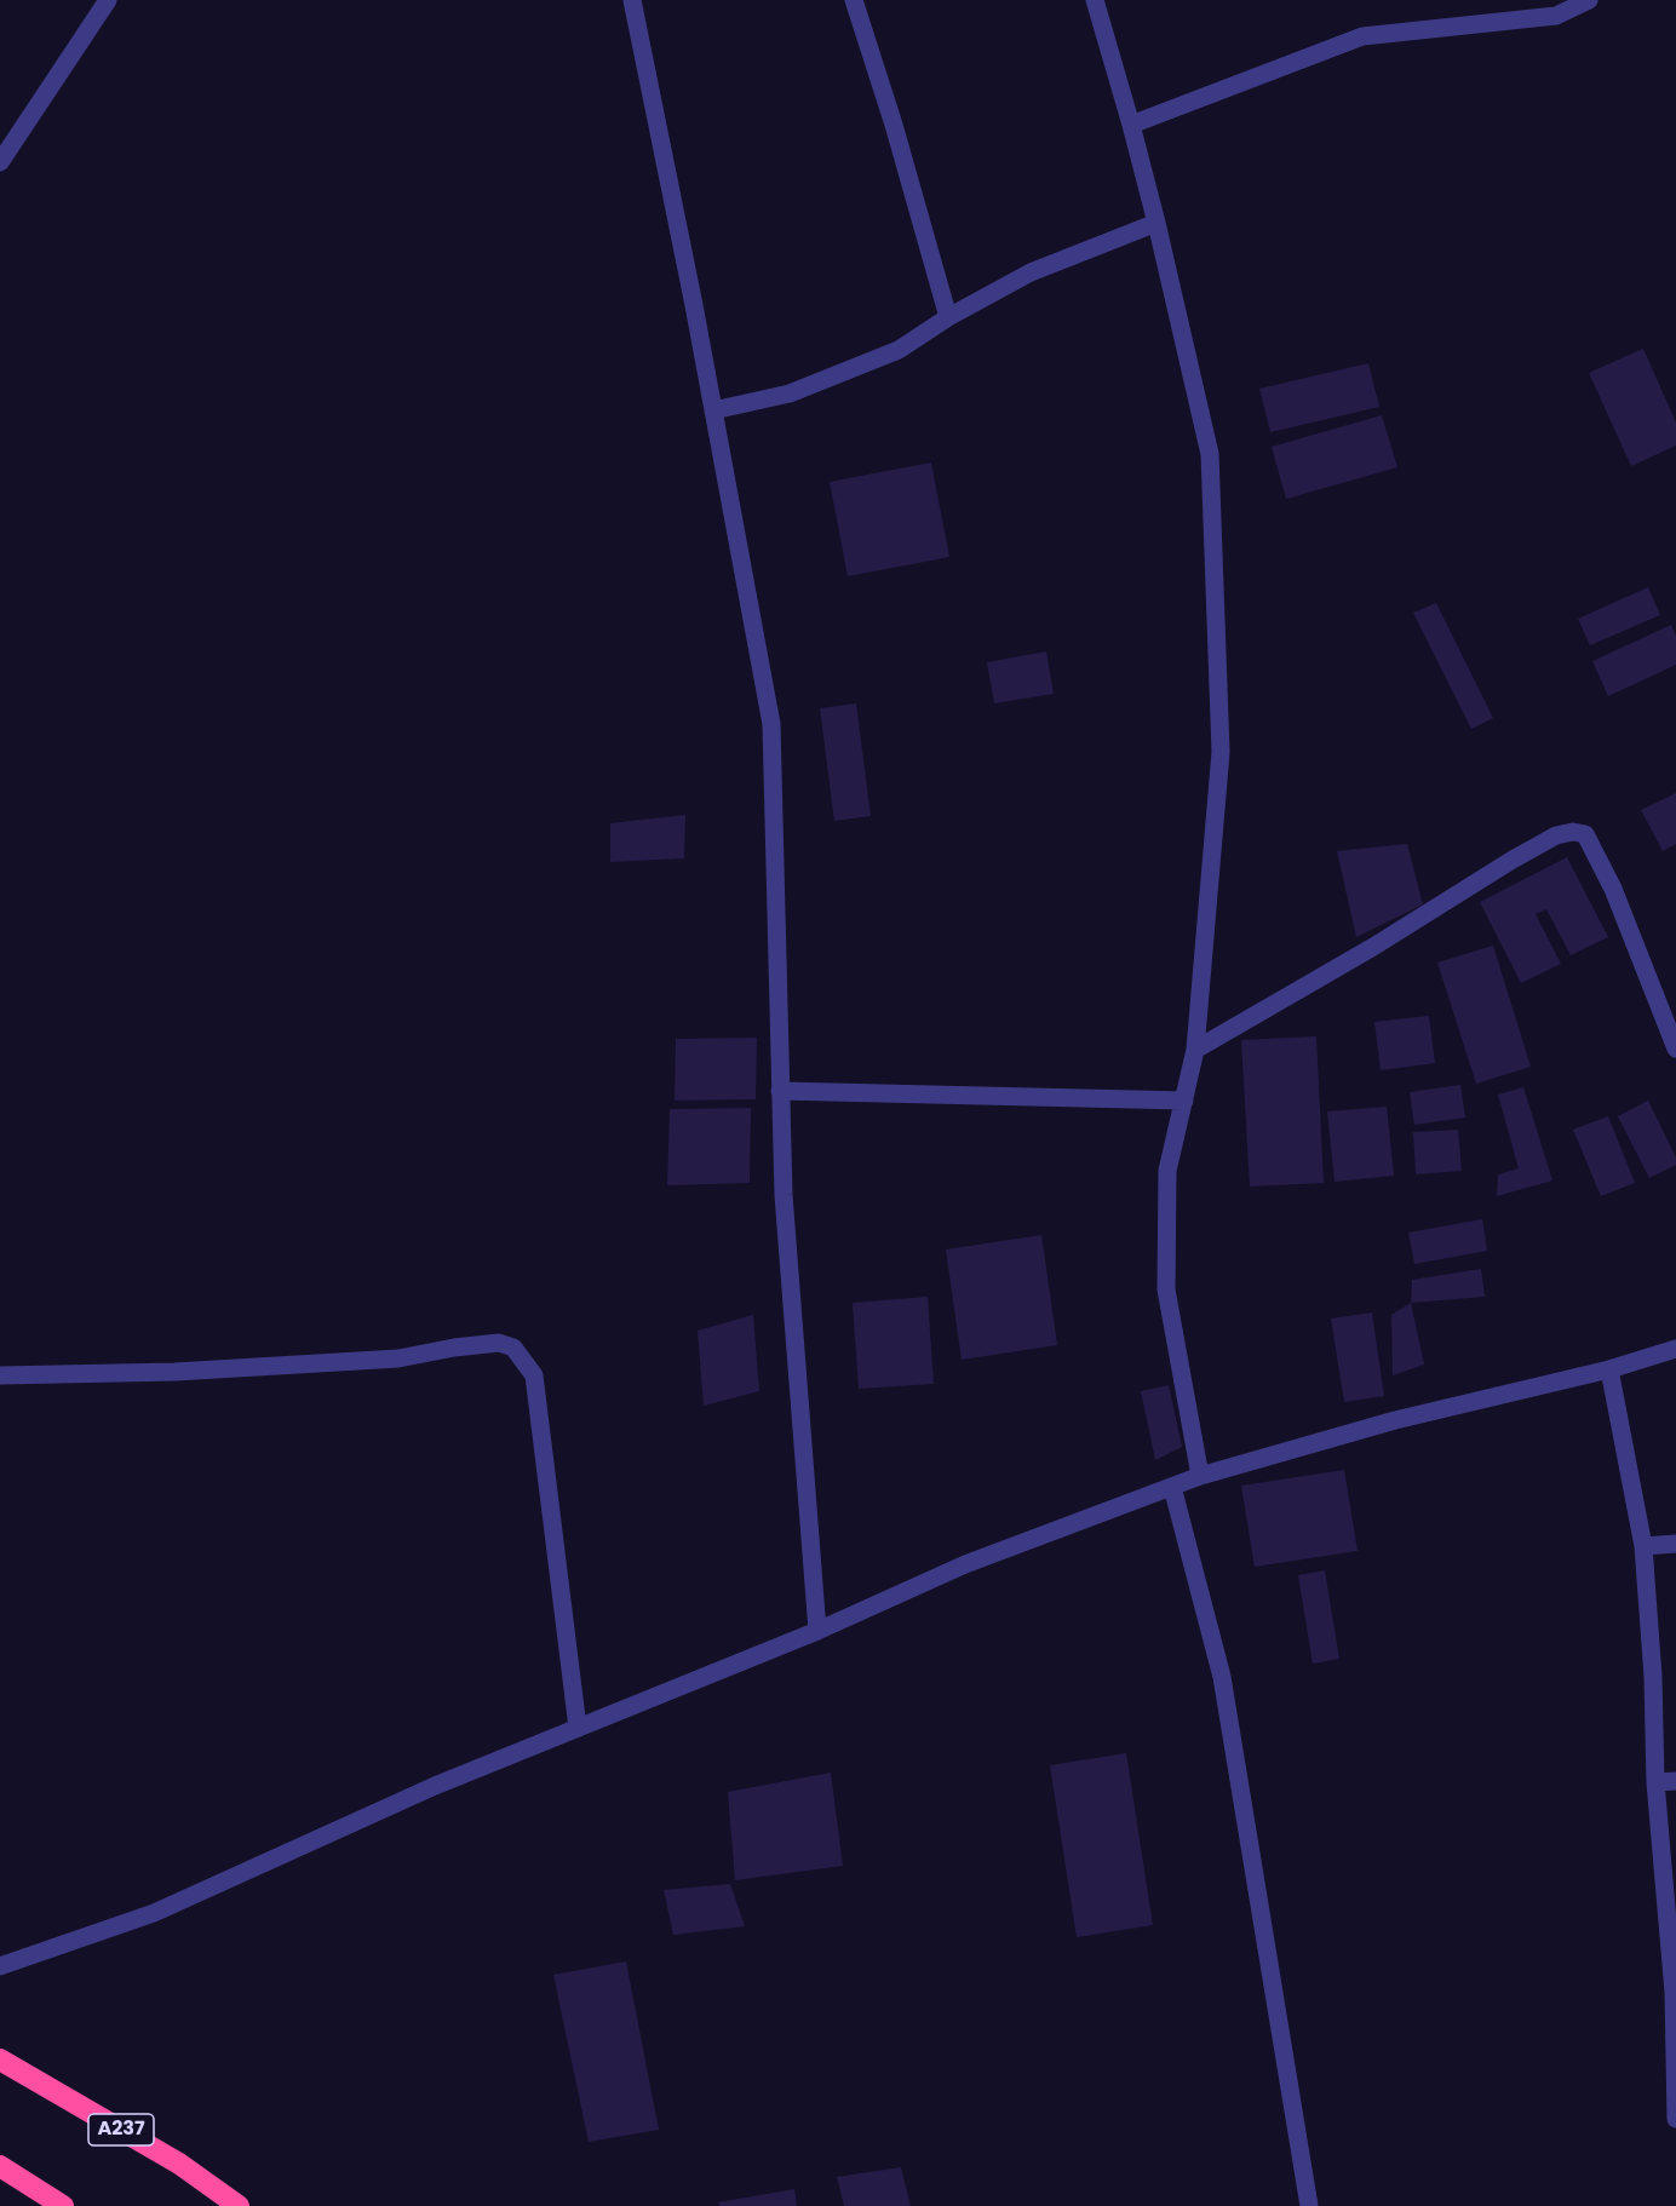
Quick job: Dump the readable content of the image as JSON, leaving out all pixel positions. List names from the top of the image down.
{
  "streets": {
    "highway": ["A237"]
  }
}
